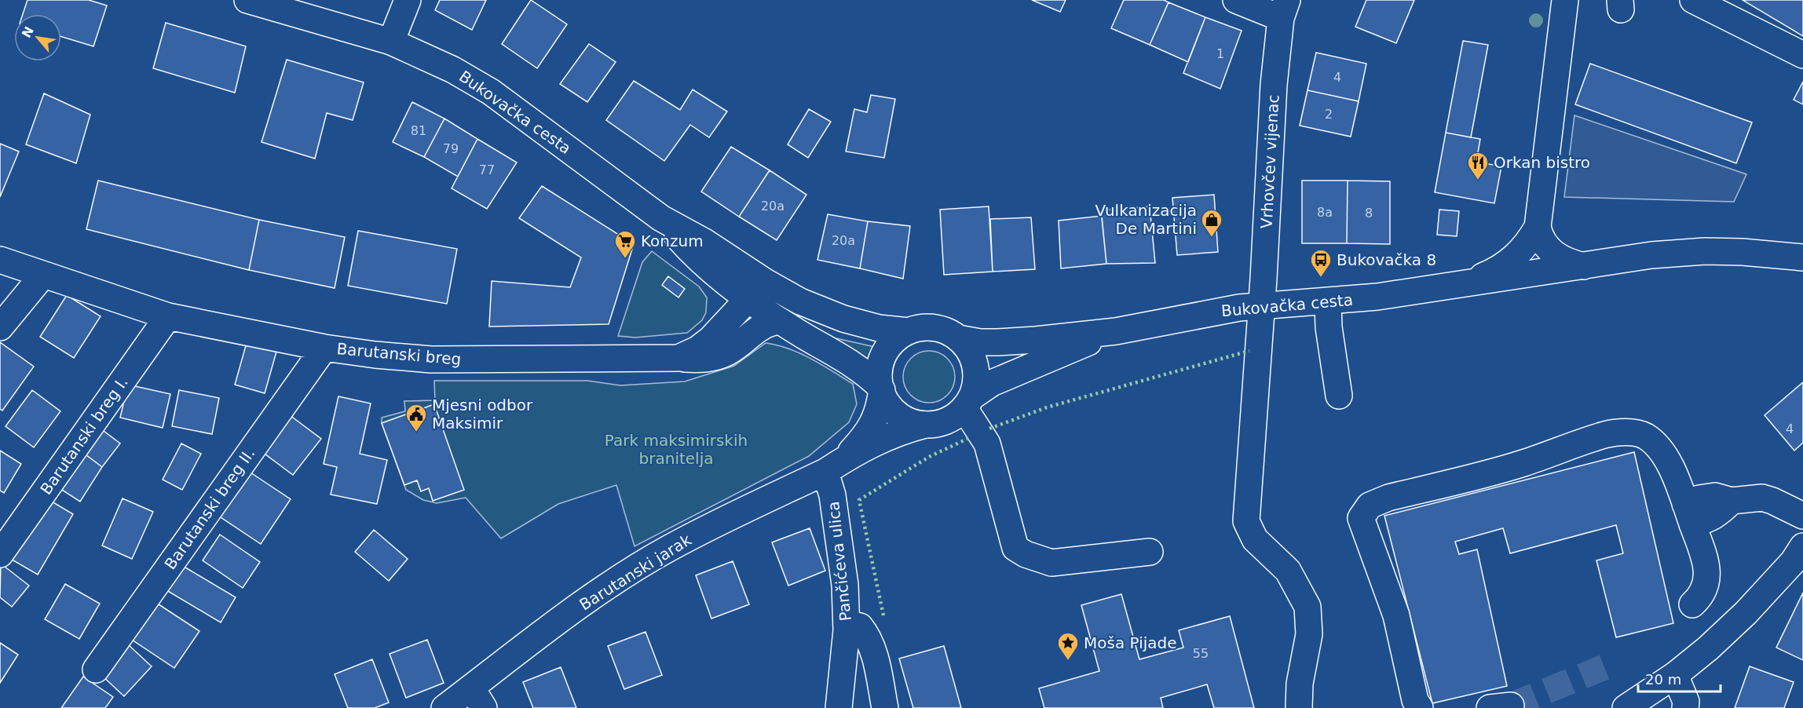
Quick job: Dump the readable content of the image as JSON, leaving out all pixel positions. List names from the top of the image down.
{
  "streets": {
    "street": [
      "Bukovačka cesta",
      "Vrhovčev vijenac",
      "Barutanski breg",
      "Barutanski breg I.",
      "Barutanski breg II.",
      "Pančićeva ulica",
      "Barutanski jarak"
    ]
  },
  "crossings": [
    ["Bukovačka cesta", "Vrhovčev vijenac"],
    ["Bukovačka cesta", "Barutanski breg"],
    ["Bukovačka cesta", "Barutanski jarak"],
    ["Barutanski breg", "Barutanski breg I."],
    ["Barutanski breg", "Barutanski breg II."],
    ["Pančićeva ulica", "Barutanski jarak"]
  ],
  "parks": ["Park maksimirskih branitelja"],
  "places": {
    "restaurant": ["Orkan bistro"],
    "shop": ["Vulkanizacija De Martini"],
    "supermarket": ["Konzum"],
    "bus stop": ["Bukovačka 8"],
    "public building": ["Mjesni odbor Maksimir"],
    "place": ["Moša Pijade"]
  },
  "house_numbers": [
    "1",
    "4",
    "2",
    "81",
    "79",
    "77",
    "20a",
    "8a",
    "8",
    "20a",
    "4",
    "55"
  ],
  "scale_bar": "20 m",
  "north": "top left"
}
